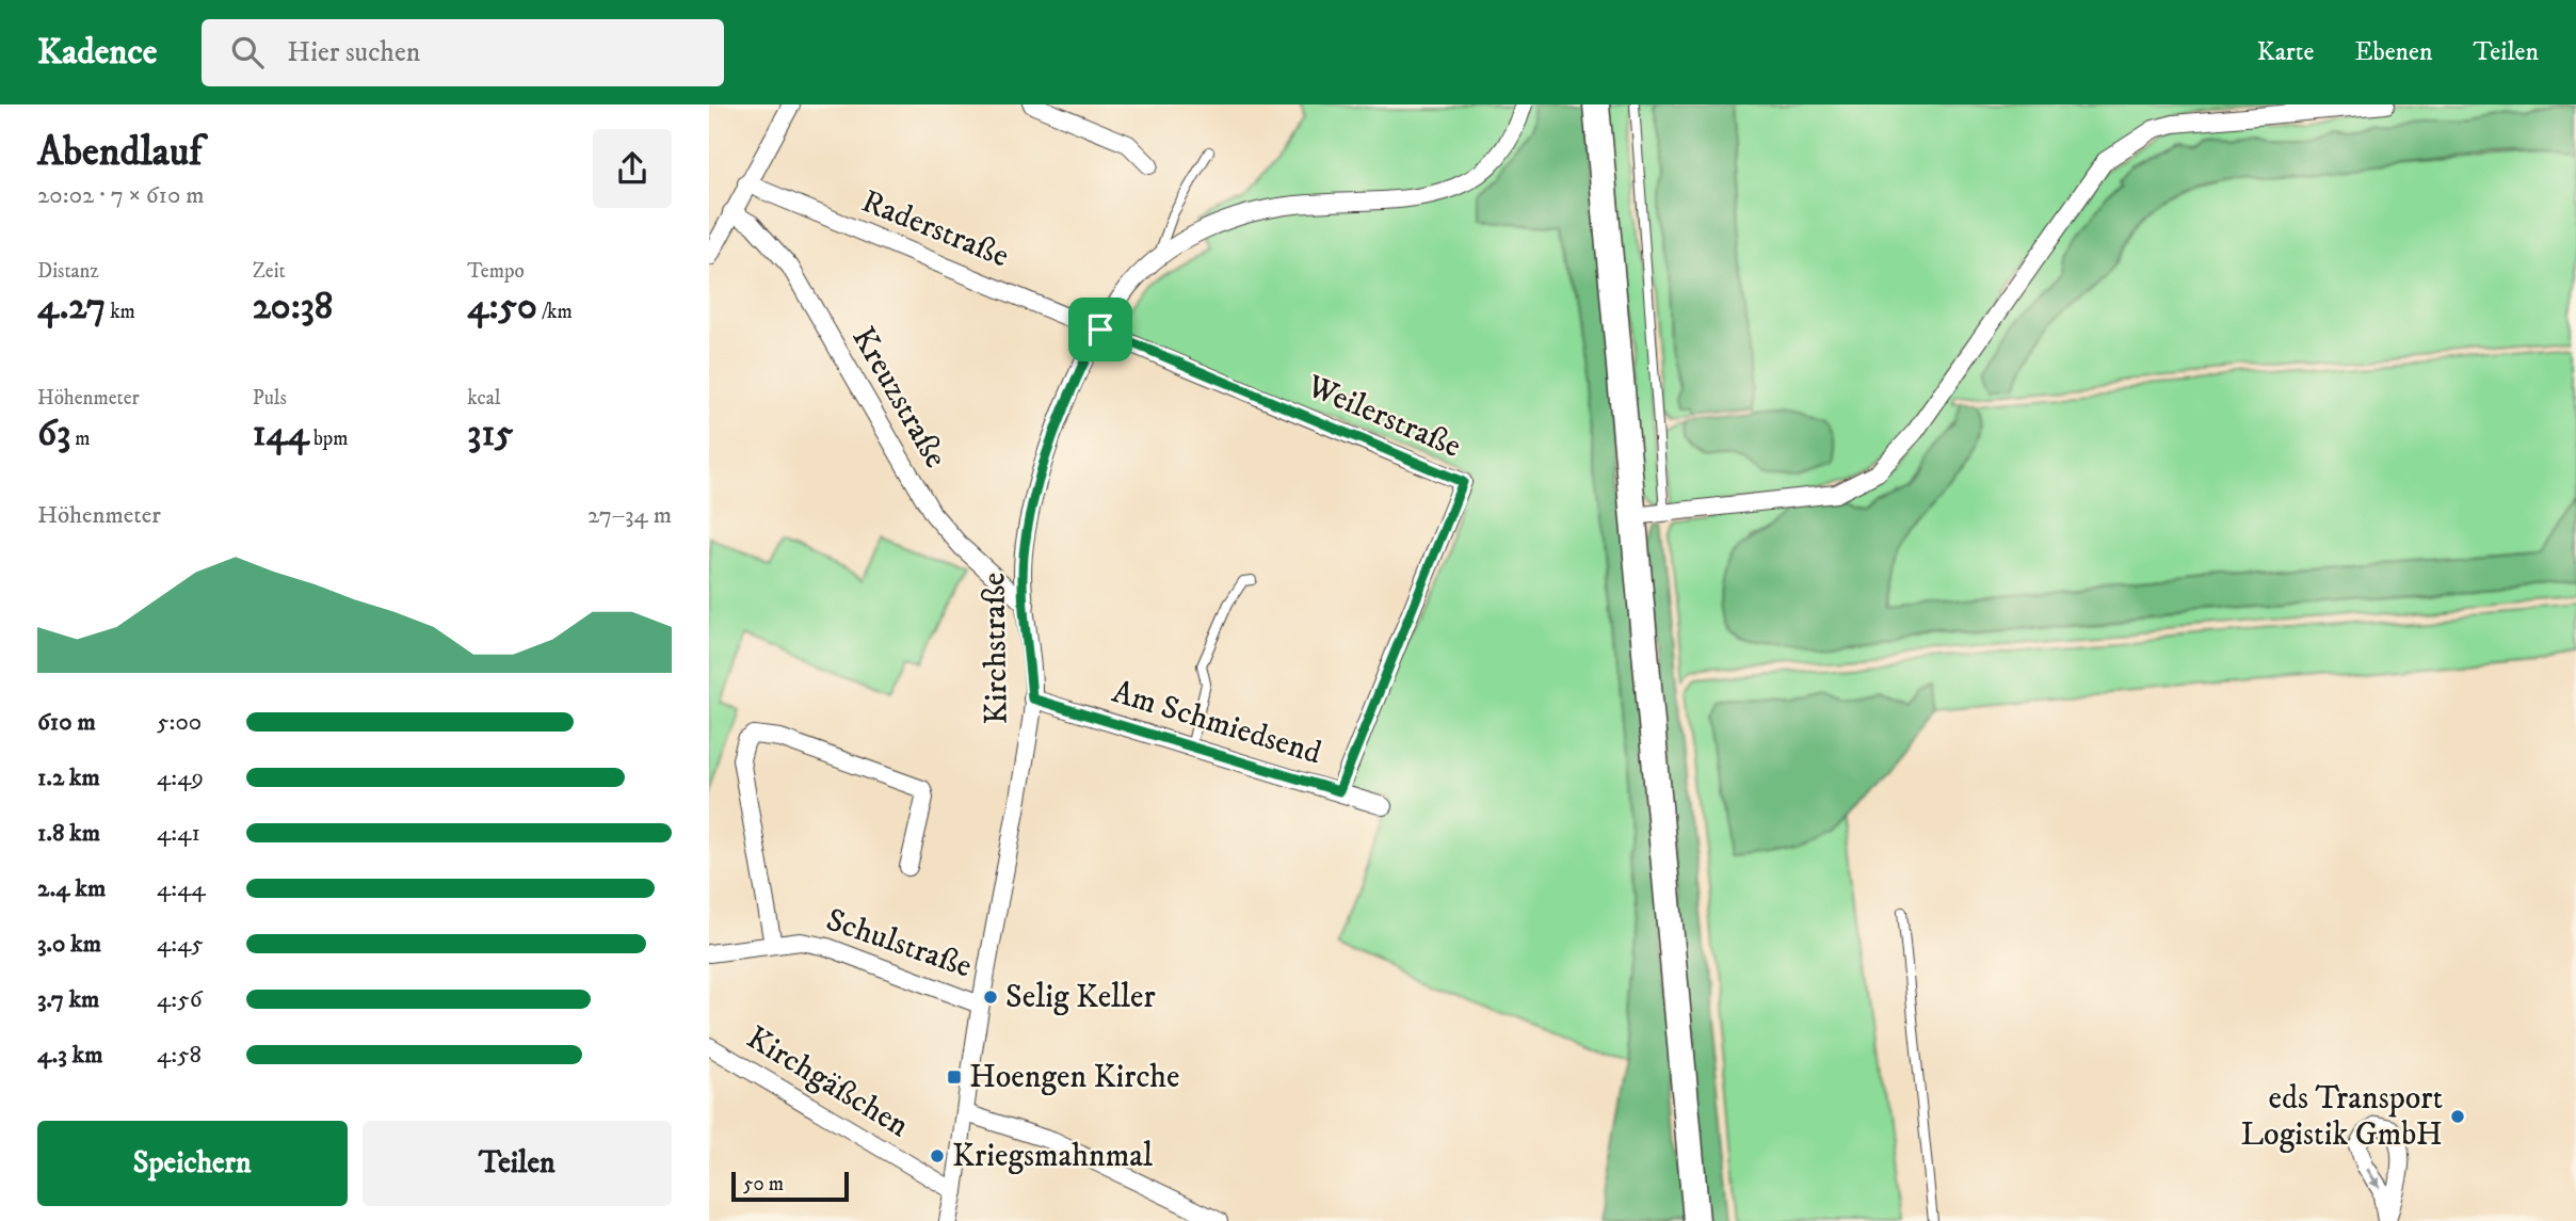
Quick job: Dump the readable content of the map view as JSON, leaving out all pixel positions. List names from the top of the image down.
{
  "streets": {
    "street": [
      "Raderstraße",
      "Kreuzstraße",
      "Weilerstraße",
      "Kirchstraße",
      "Am Schmiedsend",
      "Schulstraße",
      "Kirchgäßchen"
    ]
  },
  "crossings": [
    ["Raderstraße", "Weilerstraße"],
    ["Raderstraße", "Kirchstraße"],
    ["Kreuzstraße", "Kirchstraße"],
    ["Weilerstraße", "Kirchstraße"],
    ["Weilerstraße", "Am Schmiedsend"],
    ["Kirchstraße", "Am Schmiedsend"],
    ["Kirchstraße", "Schulstraße"],
    ["Kirchstraße", "Kirchgäßchen"]
  ],
  "places": {
    "other": ["Selig Keller", "eds Transport Logistik GmbH", "Kriegsmahnmal"],
    "transit": ["Hoengen Kirche"]
  },
  "scale_bar": "50 m",
  "page": {
    "header": "Kadence",
    "search": "Hier suchen",
    "nav": ["Karte", "Ebenen", "Teilen"],
    "heading": ["Abendlauf", "20:02 · 7 × 610 m"],
    "stats": [
      ["Distanz", "4.27 km"],
      ["Zeit", "20:38"],
      ["Tempo", "4:50 /km"],
      ["Höhenmeter", "63 m"],
      ["Puls", "144 bpm"],
      ["kcal", "315"]
    ],
    "chart": ["Höhenmeter", "27–34 m"],
    "list": [
      {
        "name": "610 m",
        "note": "5:00"
      },
      {
        "name": "1.2 km",
        "note": "4:49"
      },
      {
        "name": "1.8 km",
        "note": "4:41"
      },
      {
        "name": "2.4 km",
        "note": "4:44"
      },
      {
        "name": "3.0 km",
        "note": "4:45"
      },
      {
        "name": "3.7 km",
        "note": "4:56"
      },
      {
        "name": "4.3 km",
        "note": "4:58"
      }
    ],
    "buttons": ["Speichern", "Teilen"],
    "scale": "50 m"
  }
}
